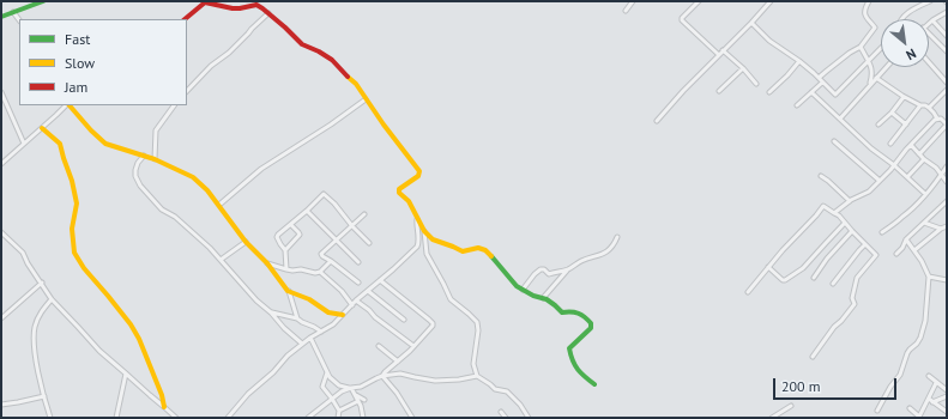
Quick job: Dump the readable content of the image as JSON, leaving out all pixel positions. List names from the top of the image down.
{
  "legend": ["Fast", "Slow", "Jam"],
  "scale_bar": "200 m",
  "north": "bottom right"
}
